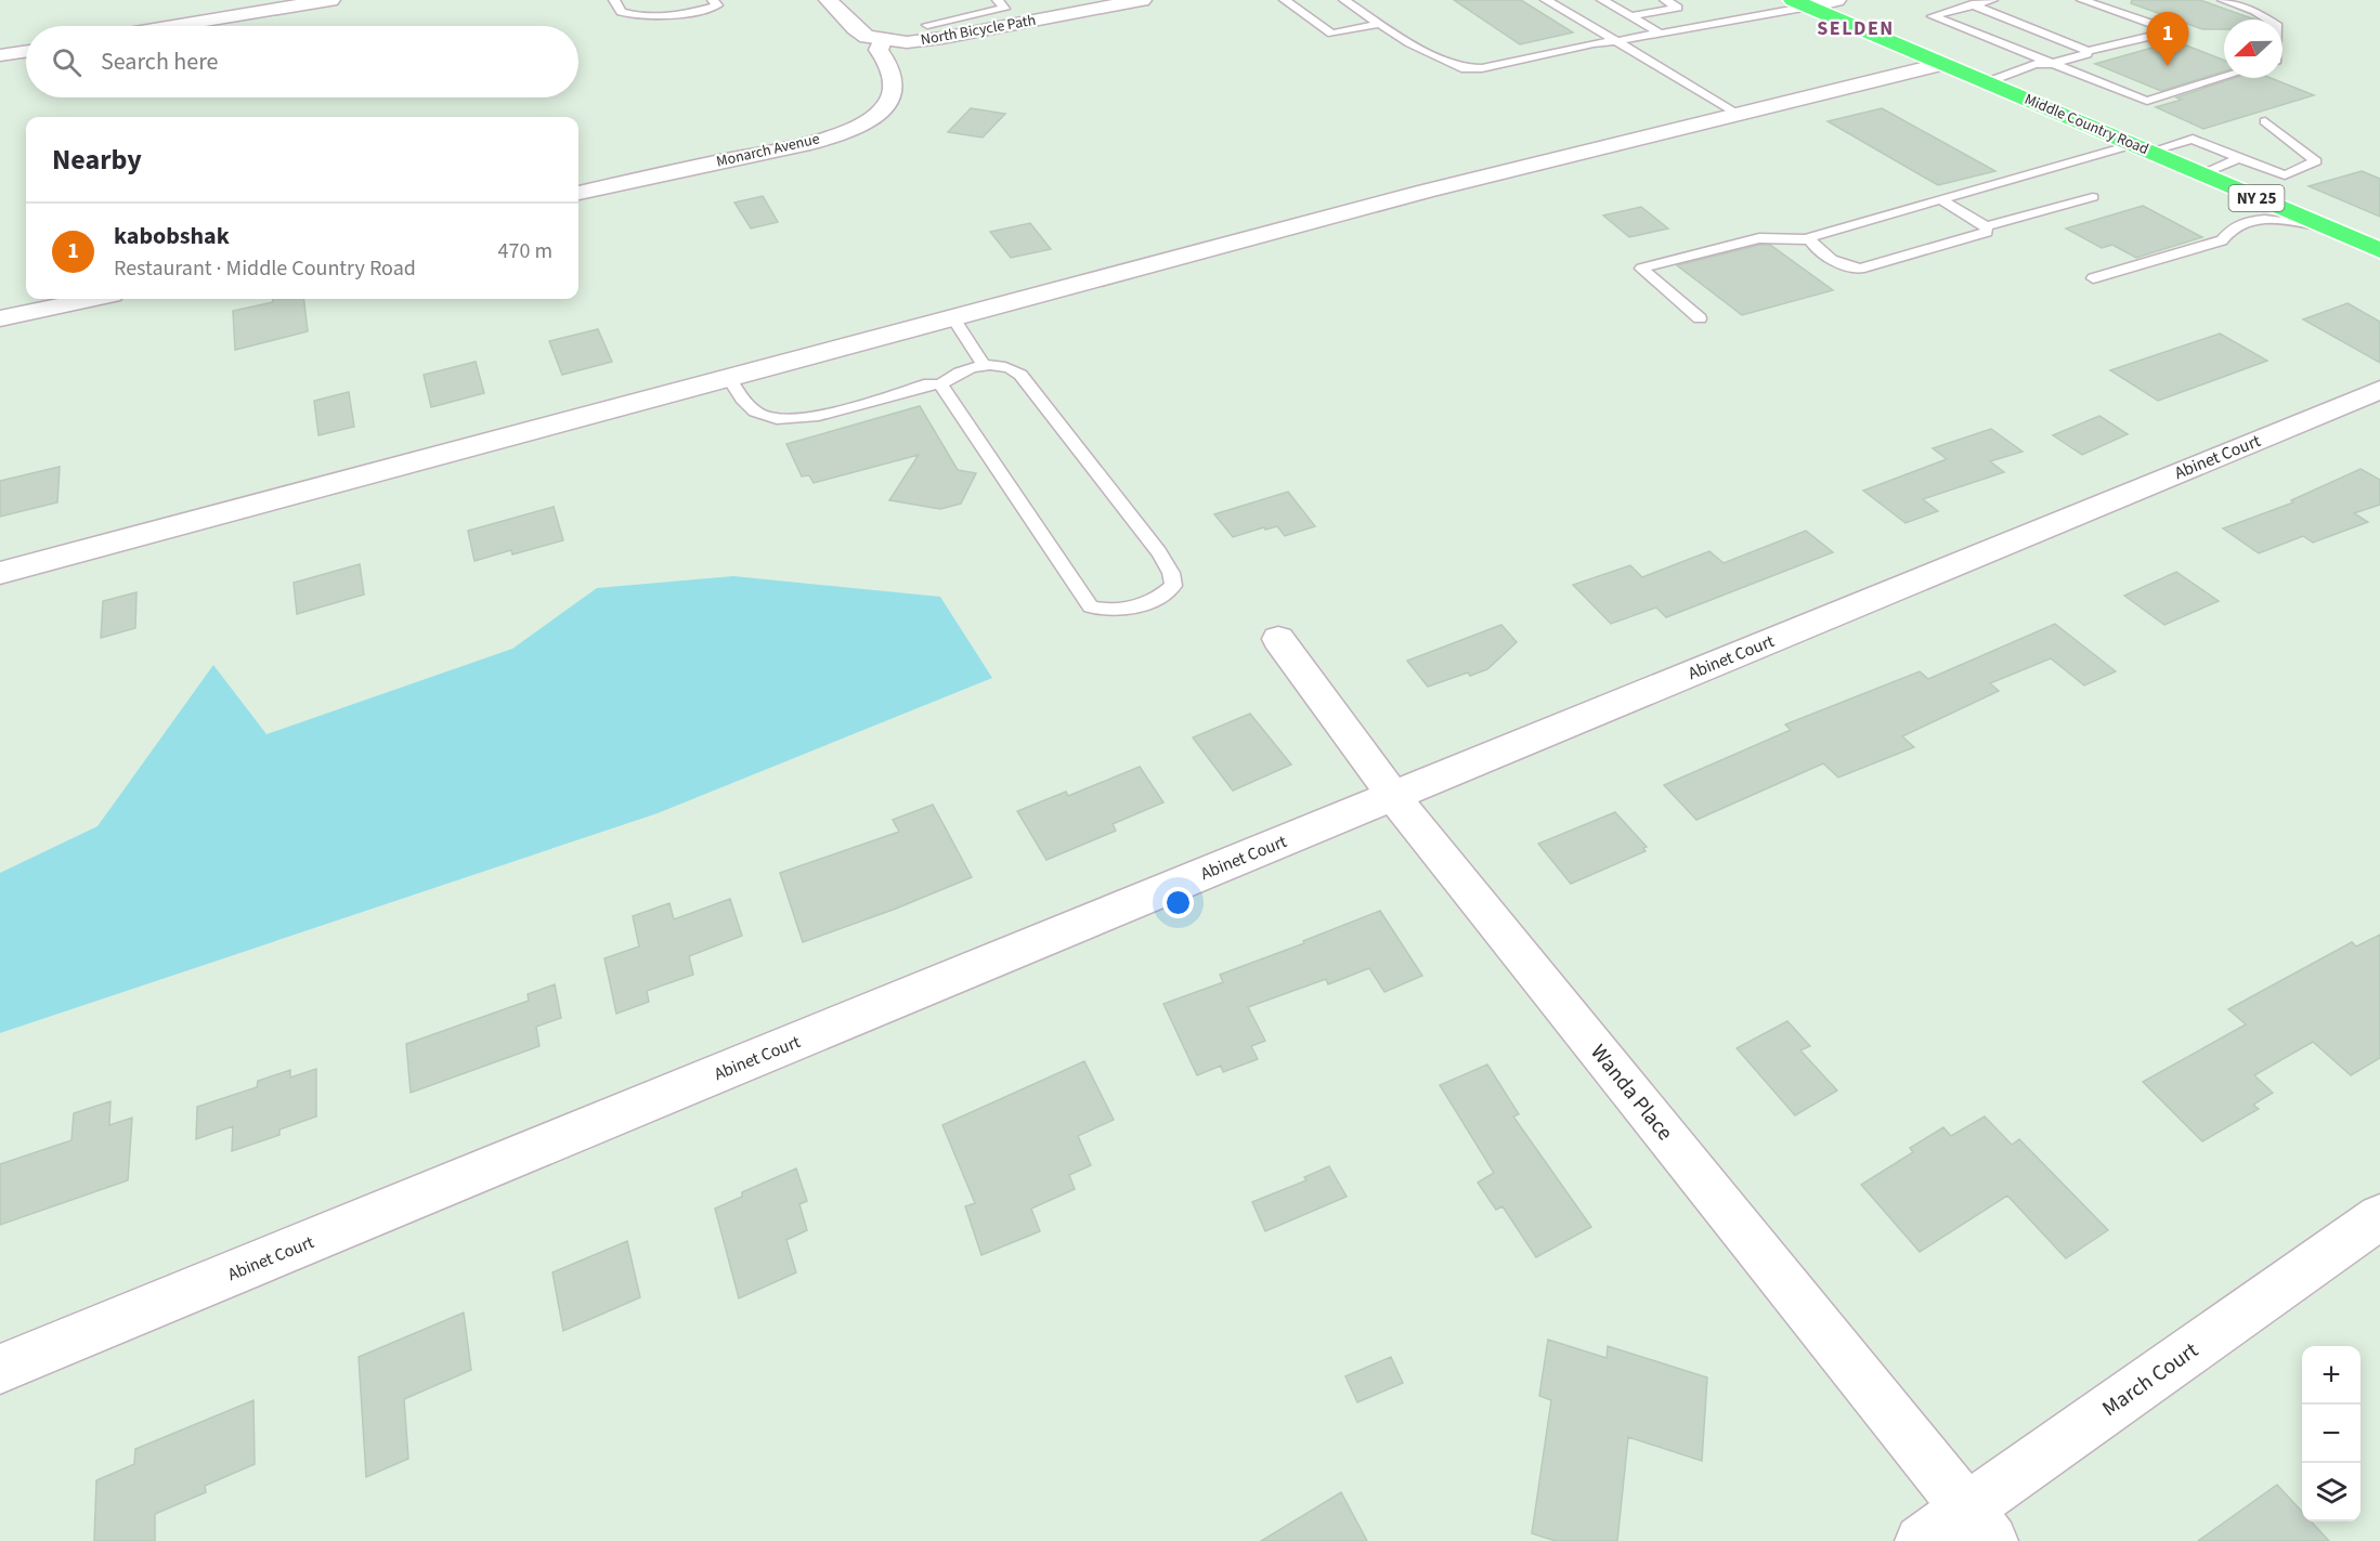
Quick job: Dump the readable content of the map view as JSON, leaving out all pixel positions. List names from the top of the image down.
{
  "streets": {
    "main road": ["Middle Country Road", "NY 25"],
    "street": [
      "North Bicycle Path",
      "Monarch Avenue",
      "Abinet Court",
      "Wanda Place",
      "March Court"
    ]
  },
  "crossings": [
    ["North Bicycle Path", "Monarch Avenue"],
    ["Abinet Court", "Wanda Place"],
    ["Wanda Place", "March Court"]
  ],
  "districts": ["SELDEN"],
  "north": "left",
  "page": {
    "pins": "1",
    "search": "Search here",
    "heading": "Nearby",
    "list": [
      {
        "mark": "1",
        "name": "kabobshak",
        "note": "Restaurant · Middle Country Road",
        "value": "470 m"
      }
    ],
    "map_buttons": ["+", "−"]
  }
}
